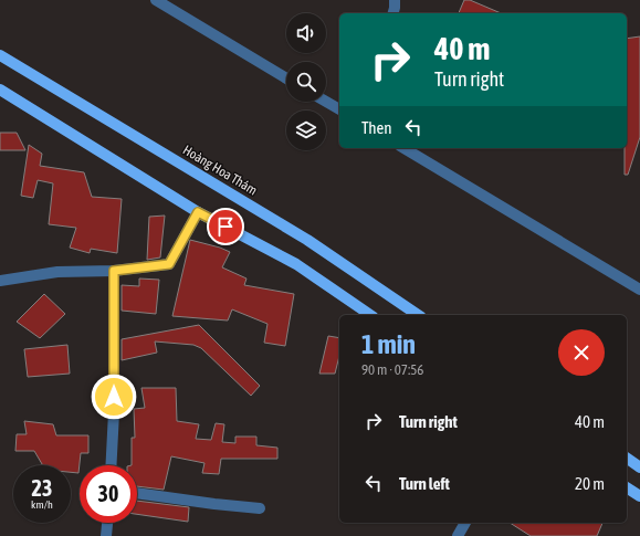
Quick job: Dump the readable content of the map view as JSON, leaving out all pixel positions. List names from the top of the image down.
{
  "streets": {
    "main road": ["Hoàng Hoa Thám"]
  },
  "page": {
    "turn": ["40 m", "Turn right"],
    "then": "Then",
    "heading": ["1 min", "90 m · 07:56"],
    "list": [
      {
        "name": "Turn right",
        "value": "40 m"
      },
      {
        "name": "Turn left",
        "value": "20 m"
      }
    ],
    "speed": "23 km/h",
    "limit": "30"
  }
}
